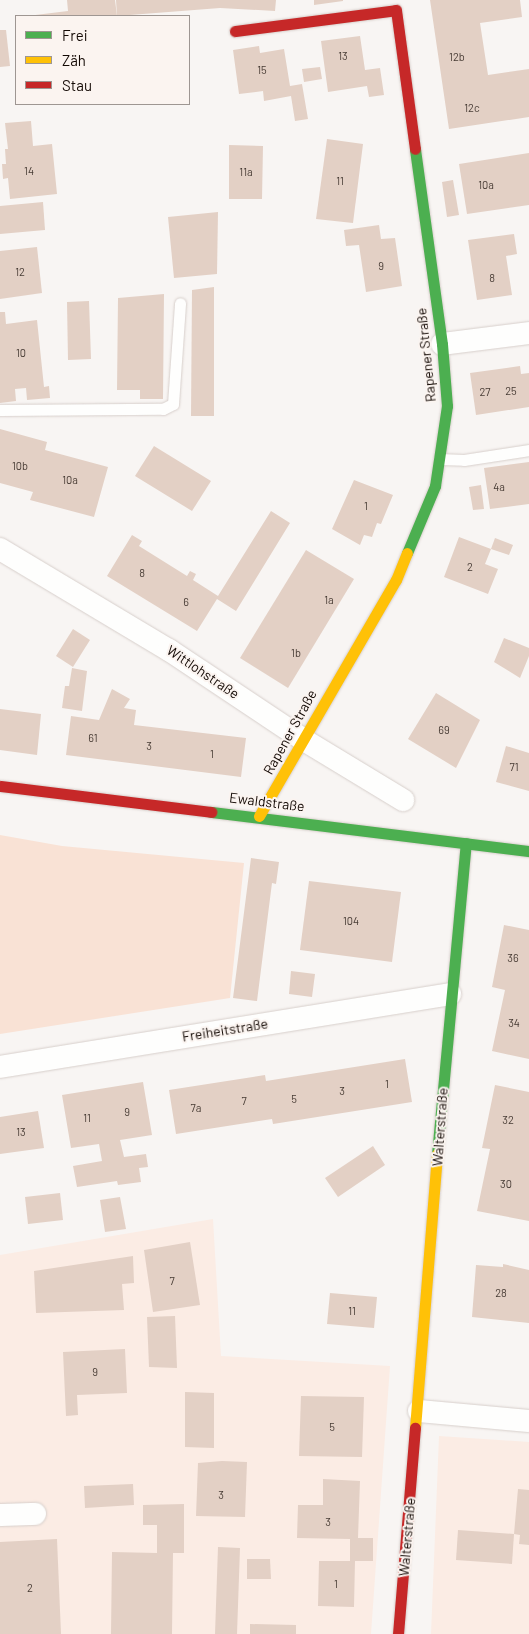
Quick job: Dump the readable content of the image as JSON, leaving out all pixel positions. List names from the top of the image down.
{
  "streets": {
    "street": [
      "Rapener Straße",
      "Wittlohstraße",
      "Ewaldstraße",
      "Freiheitstraße",
      "Walterstraße"
    ]
  },
  "crossings": [
    ["Rapener Straße", "Wittlohstraße"],
    ["Rapener Straße", "Ewaldstraße"],
    ["Ewaldstraße", "Walterstraße"],
    ["Freiheitstraße", "Walterstraße"]
  ],
  "house_numbers": [
    "13",
    "12b",
    "15",
    "12c",
    "14",
    "11a",
    "11",
    "10a",
    "9",
    "12",
    "8",
    "10",
    "25",
    "27",
    "10b",
    "10a",
    "4a",
    "1",
    "2",
    "8",
    "1a",
    "6",
    "1b",
    "69",
    "61",
    "3",
    "1",
    "71",
    "104",
    "36",
    "34",
    "1",
    "3",
    "5",
    "7",
    "7a",
    "9",
    "11",
    "32",
    "13",
    "30",
    "7",
    "28",
    "11",
    "9",
    "5",
    "3",
    "3",
    "1",
    "2"
  ],
  "legend": ["Frei", "Zäh", "Stau"]
}
